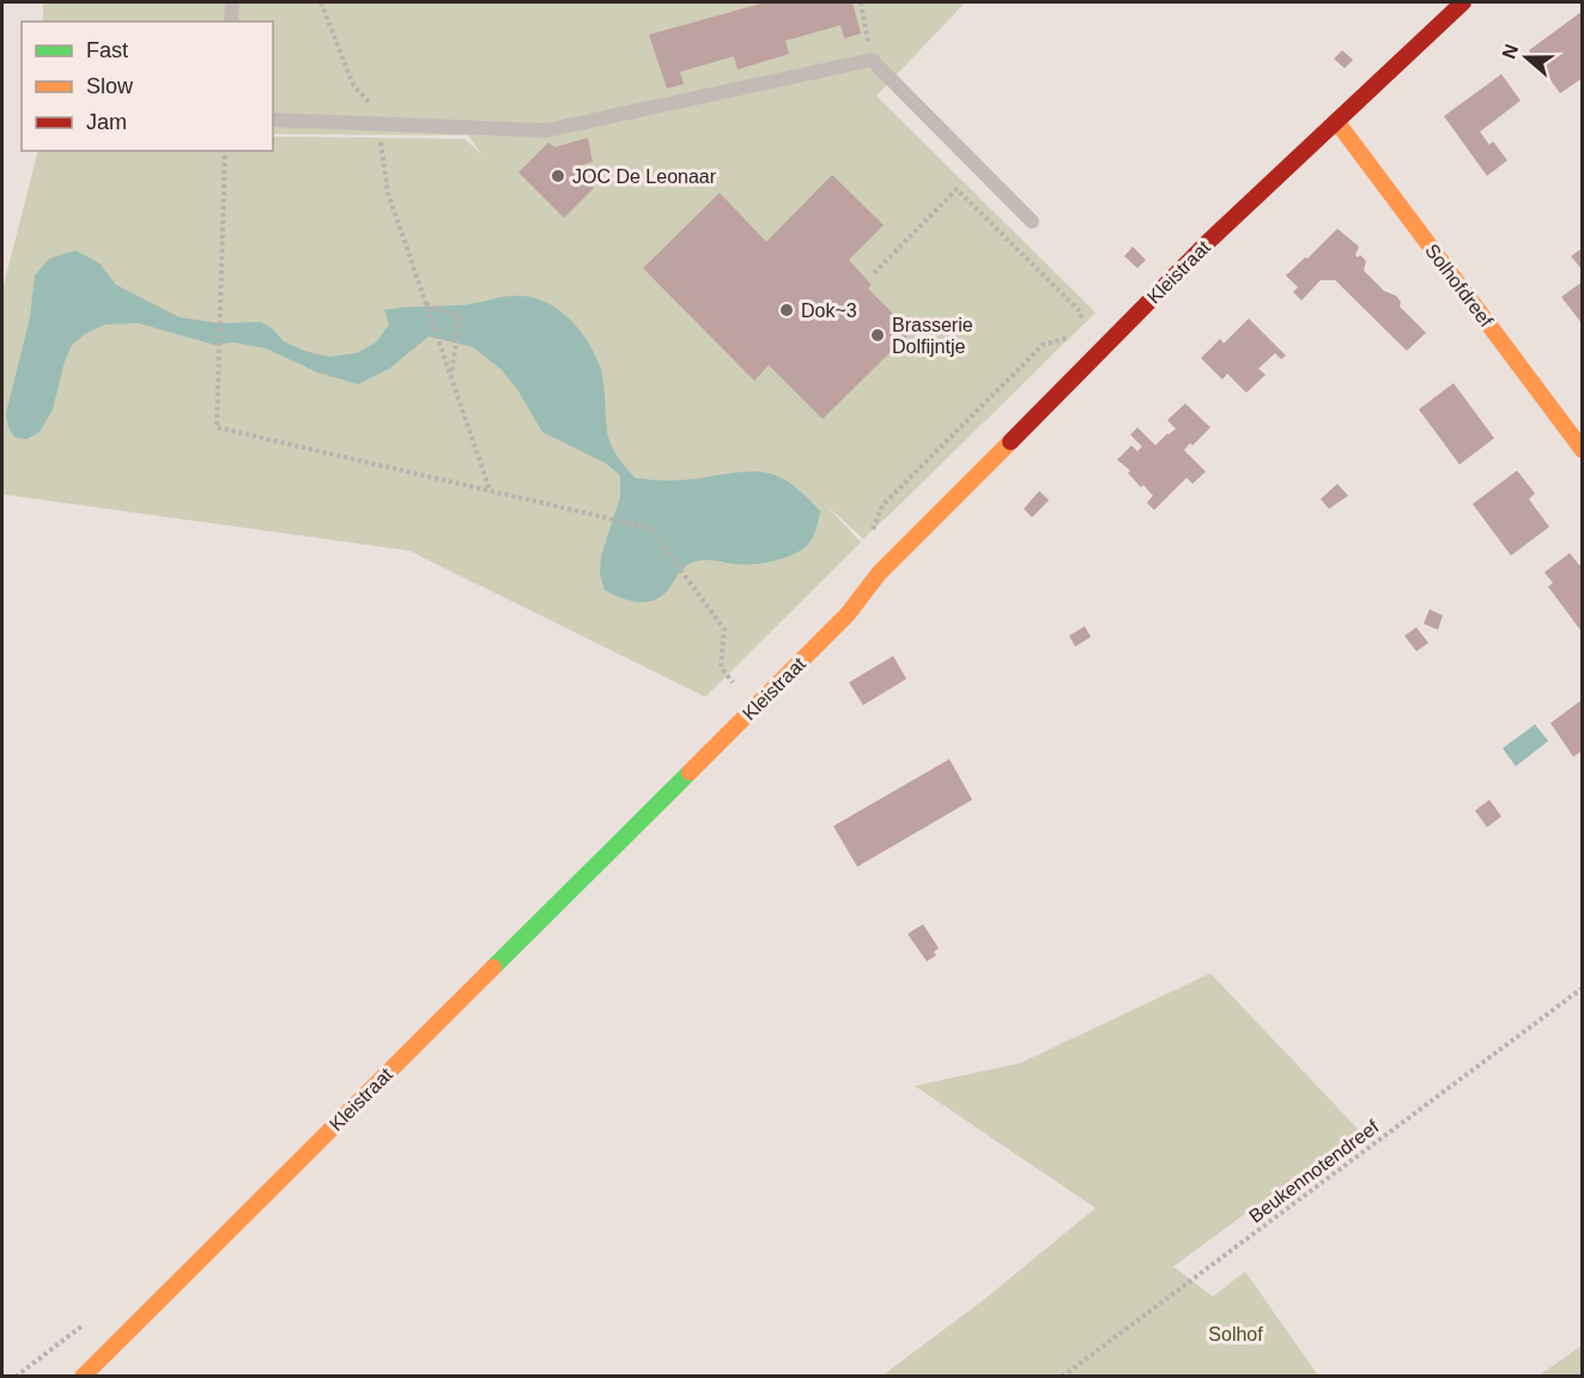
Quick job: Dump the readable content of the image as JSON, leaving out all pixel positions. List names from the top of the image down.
{
  "streets": {
    "street": ["Kleistraat", "Solhofdreef"],
    "path": ["Beukennotendreef"]
  },
  "crossings": [
    ["Kleistraat", "Solhofdreef"]
  ],
  "parks": ["Solhof"],
  "places": ["JOC De Leonaar", "Dok~3", "Brasserie Dolfijntje"],
  "legend": ["Fast", "Slow", "Jam"],
  "north": "left"
}
